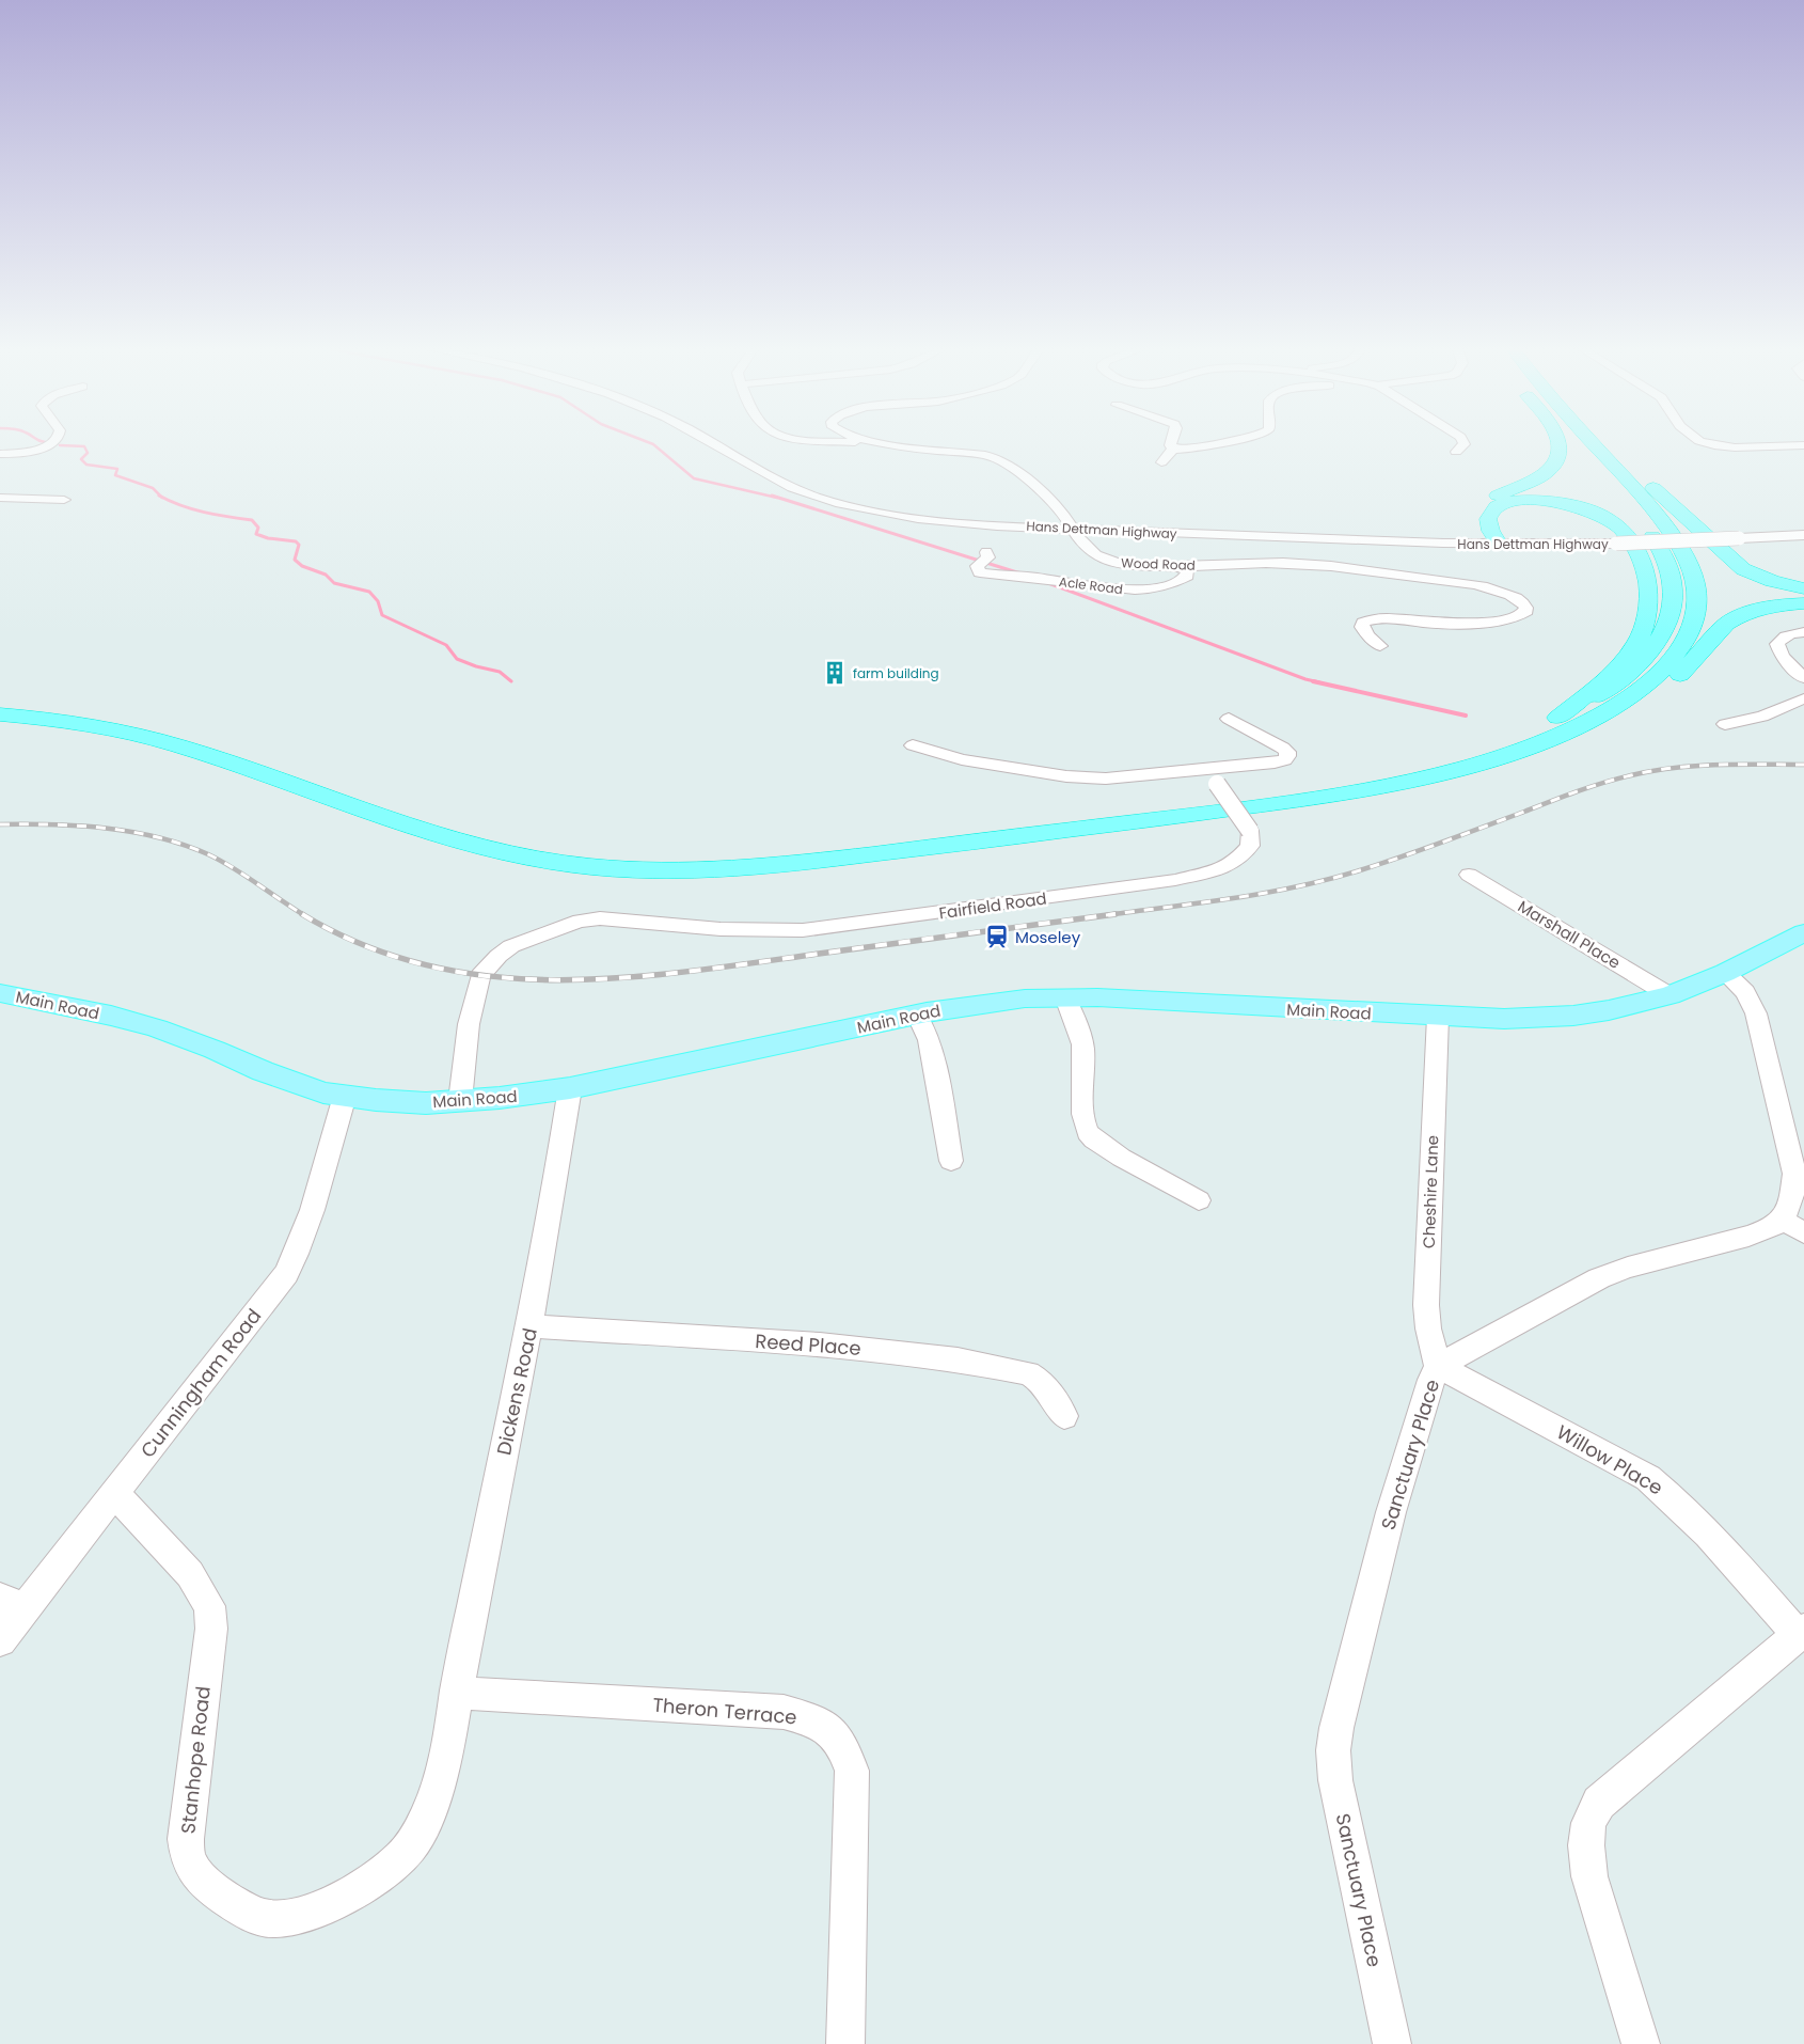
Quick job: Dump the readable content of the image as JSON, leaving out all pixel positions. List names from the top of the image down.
{
  "streets": {
    "main road": ["Main Road"],
    "street": [
      "Hans Dettman Highway",
      "Wood Road",
      "Acle Road",
      "Fairfield Road",
      "Marshall Place",
      "Cheshire Lane",
      "Reed Place",
      "Cunningham Road",
      "Dickens Road",
      "Sanctuary Place",
      "Willow Place",
      "Theron Terrace",
      "Stanhope Road"
    ]
  },
  "crossings": [
    ["Hans Dettman Highway", "Wood Road"],
    ["Wood Road", "Acle Road"],
    ["Fairfield Road", "Main Road"],
    ["Marshall Place", "Main Road"],
    ["Main Road", "Cheshire Lane"],
    ["Main Road", "Cunningham Road"],
    ["Main Road", "Dickens Road"],
    ["Main Road", "Sanctuary Place"],
    ["Cheshire Lane", "Sanctuary Place"],
    ["Cheshire Lane", "Willow Place"],
    ["Reed Place", "Dickens Road"],
    ["Cunningham Road", "Stanhope Road"],
    ["Dickens Road", "Theron Terrace"],
    ["Dickens Road", "Stanhope Road"],
    ["Sanctuary Place", "Willow Place"],
    ["Theron Terrace", "Stanhope Road"]
  ],
  "places": {
    "building": ["farm building"],
    "station": ["Moseley"]
  }
}
